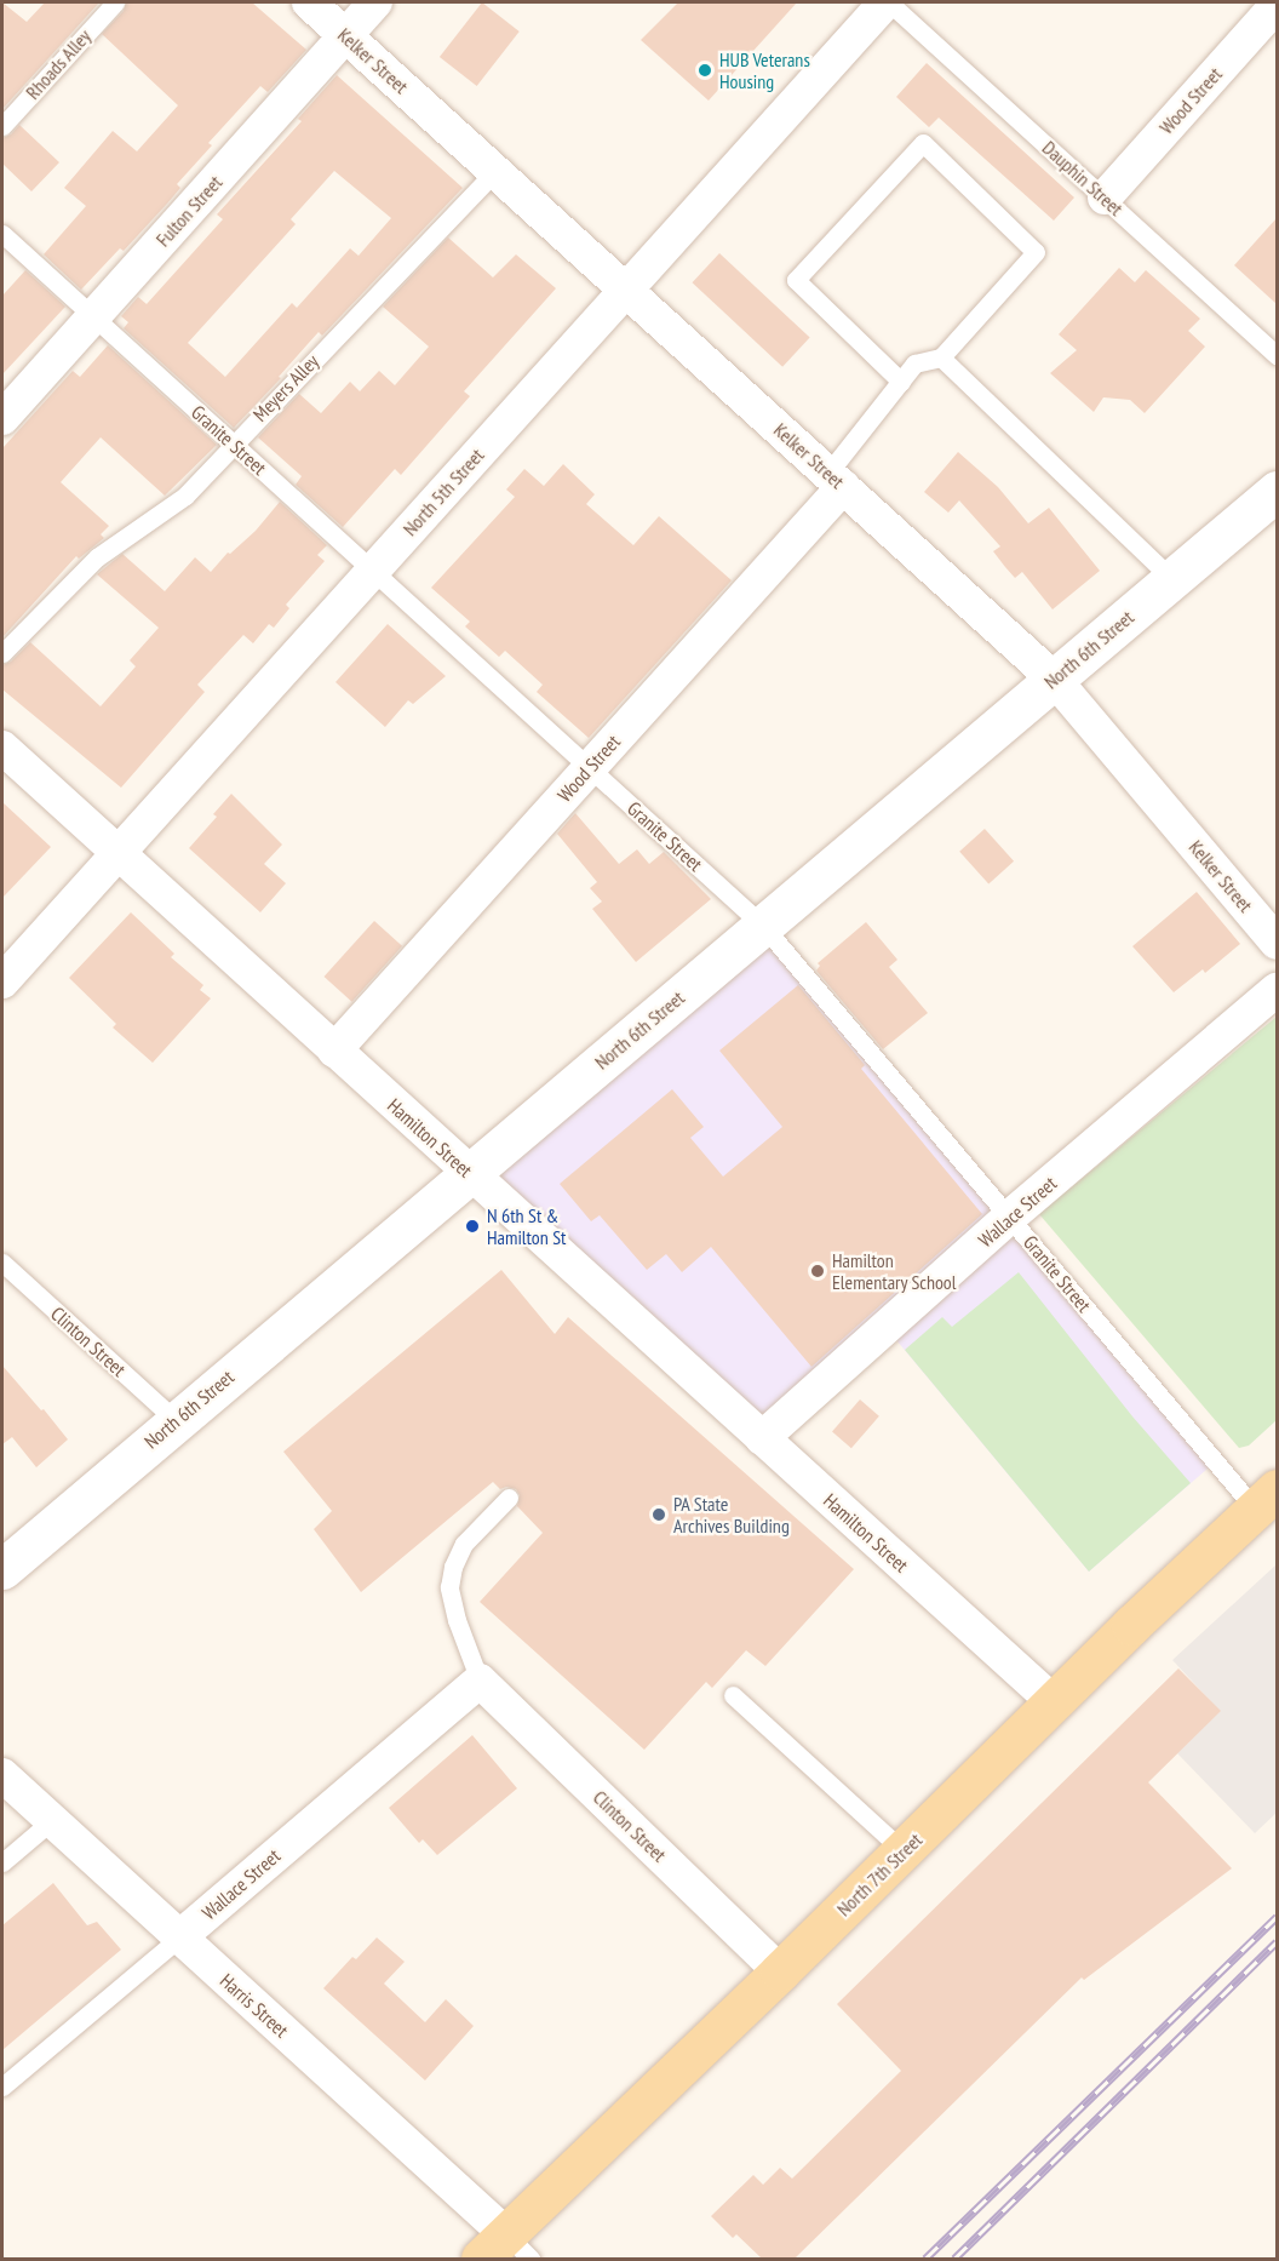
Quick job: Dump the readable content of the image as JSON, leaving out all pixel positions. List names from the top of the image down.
{
  "streets": {
    "main road": ["North 6th Street", "North 7th Street"],
    "street": [
      "Kelker Street",
      "Wood Street",
      "Fulton Street",
      "North 5th Street",
      "Hamilton Street",
      "Wallace Street",
      "Clinton Street",
      "Harris Street"
    ],
    "lane": [
      "Rhoads Alley",
      "Dauphin Street",
      "Meyers Alley",
      "Granite Street"
    ]
  },
  "crossings": [
    ["Kelker Street", "Wood Street"],
    ["Kelker Street", "Fulton Street"],
    ["Kelker Street", "Meyers Alley"],
    ["Kelker Street", "North 5th Street"],
    ["Kelker Street", "North 6th Street"],
    ["Wood Street", "Dauphin Street"],
    ["Wood Street", "Granite Street"],
    ["Wood Street", "Hamilton Street"],
    ["Dauphin Street", "North 5th Street"],
    ["Fulton Street", "Granite Street"],
    ["Meyers Alley", "Granite Street"],
    ["Granite Street", "North 5th Street"],
    ["Granite Street", "North 6th Street"],
    ["Granite Street", "Wallace Street"],
    ["Granite Street", "North 7th Street"],
    ["North 5th Street", "Hamilton Street"],
    ["North 6th Street", "Hamilton Street"],
    ["North 6th Street", "Clinton Street"],
    ["Hamilton Street", "Wallace Street"],
    ["Hamilton Street", "North 7th Street"],
    ["Wallace Street", "Clinton Street"],
    ["Wallace Street", "Harris Street"],
    ["Clinton Street", "North 7th Street"],
    ["North 7th Street", "Harris Street"]
  ],
  "places": [
    "HUB Veterans Housing",
    "N 6th St & Hamilton St",
    "Hamilton Elementary School",
    "PA State Archives Building"
  ]
}
